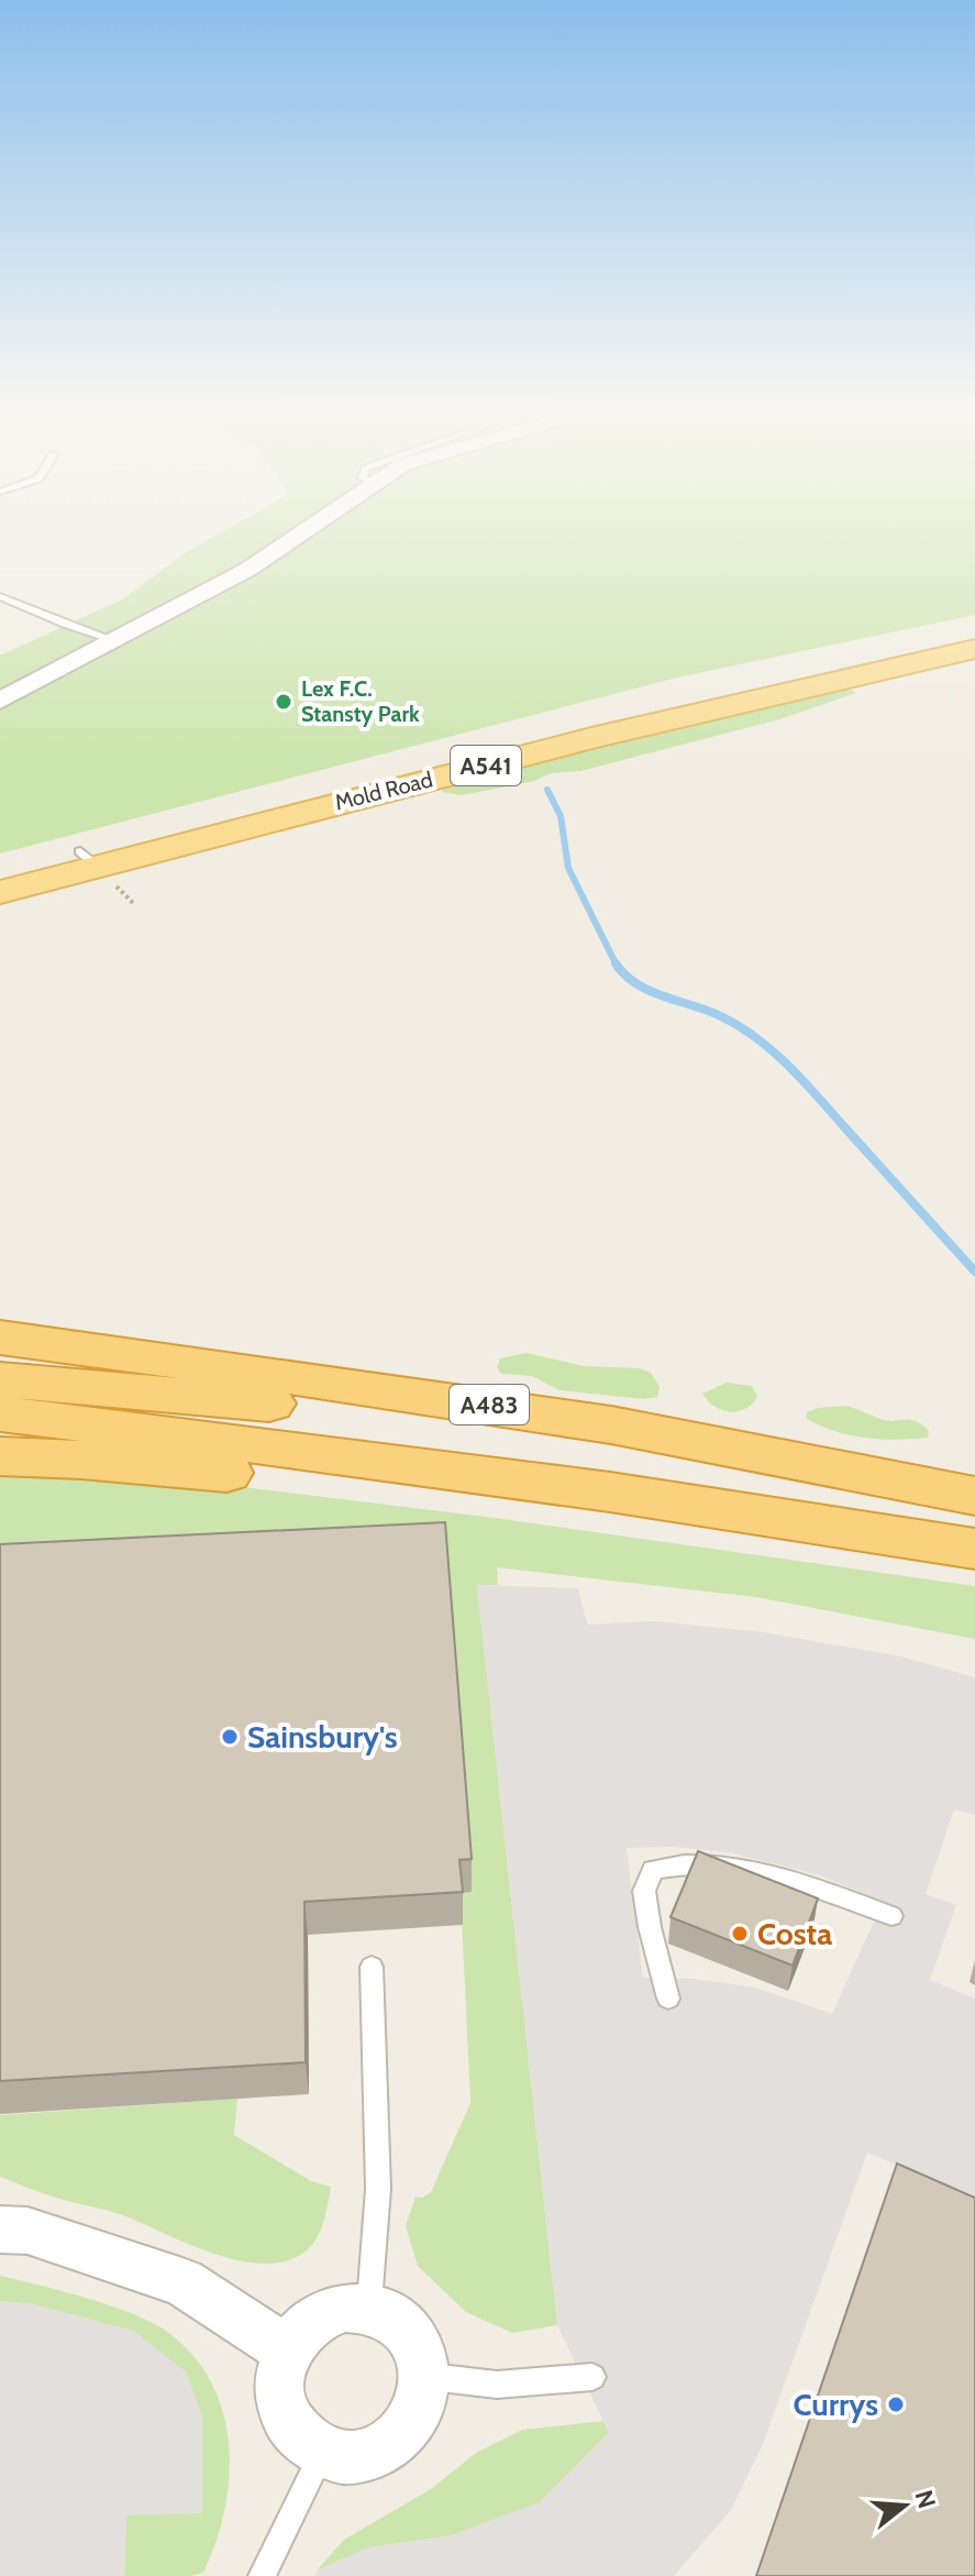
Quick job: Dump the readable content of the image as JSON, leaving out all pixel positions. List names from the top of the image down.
{
  "streets": {
    "highway": ["A483"],
    "main road": ["A541", "Mold Road"]
  },
  "places": [
    "Lex F.C. Stansty Park",
    "Sainsbury's",
    "Costa",
    "Currys"
  ],
  "north": "right"
}
